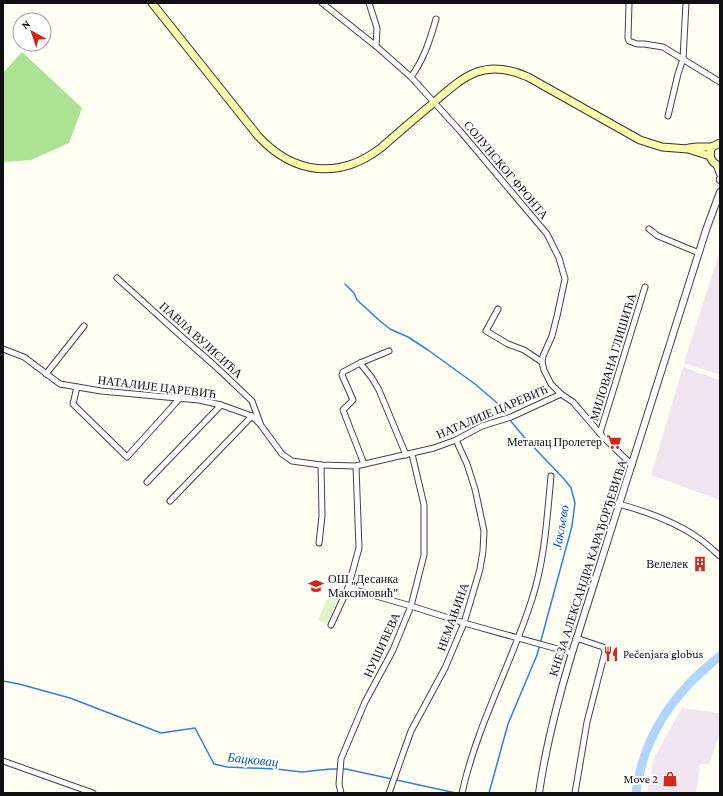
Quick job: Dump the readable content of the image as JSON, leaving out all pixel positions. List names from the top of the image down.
{
  "streets": {
    "street": [
      "СОЛУНСКОГ ФРОНТА",
      "ПАВЛА ВУЈИСИЋА",
      "МИЛОВАНА ГЛИШИЋА",
      "НАТАЛИЈЕ ЦАРЕВИЋ",
      "КНЕЗА АЛЕКСАНДРА КАРАЂОРЂЕВИЋА",
      "НЕМАЊИНА",
      "НУШИЋЕВА"
    ]
  },
  "crossings": [
    ["ПАВЛА ВУЈИСИЋА", "НАТАЛИЈЕ ЦАРЕВИЋ"],
    ["МИЛОВАНА ГЛИШИЋА", "НАТАЛИЈЕ ЦАРЕВИЋ"],
    ["НАТАЛИЈЕ ЦАРЕВИЋ", "КНЕЗА АЛЕКСАНДРА КАРАЂОРЂЕВИЋА"],
    ["НАТАЛИЈЕ ЦАРЕВИЋ", "НЕМАЊИНА"],
    ["НАТАЛИЈЕ ЦАРЕВИЋ", "НУШИЋЕВА"]
  ],
  "water": ["Јакљево", "Бацковац"],
  "places": {
    "supermarket": ["Металац Пролетер"],
    "building": ["Велелек"],
    "school or university": ["ОШ „Десанка Максимовић”"],
    "restaurant": ["Pečenjara globus"],
    "shop": ["Move 2"]
  },
  "north": "top left"
}
